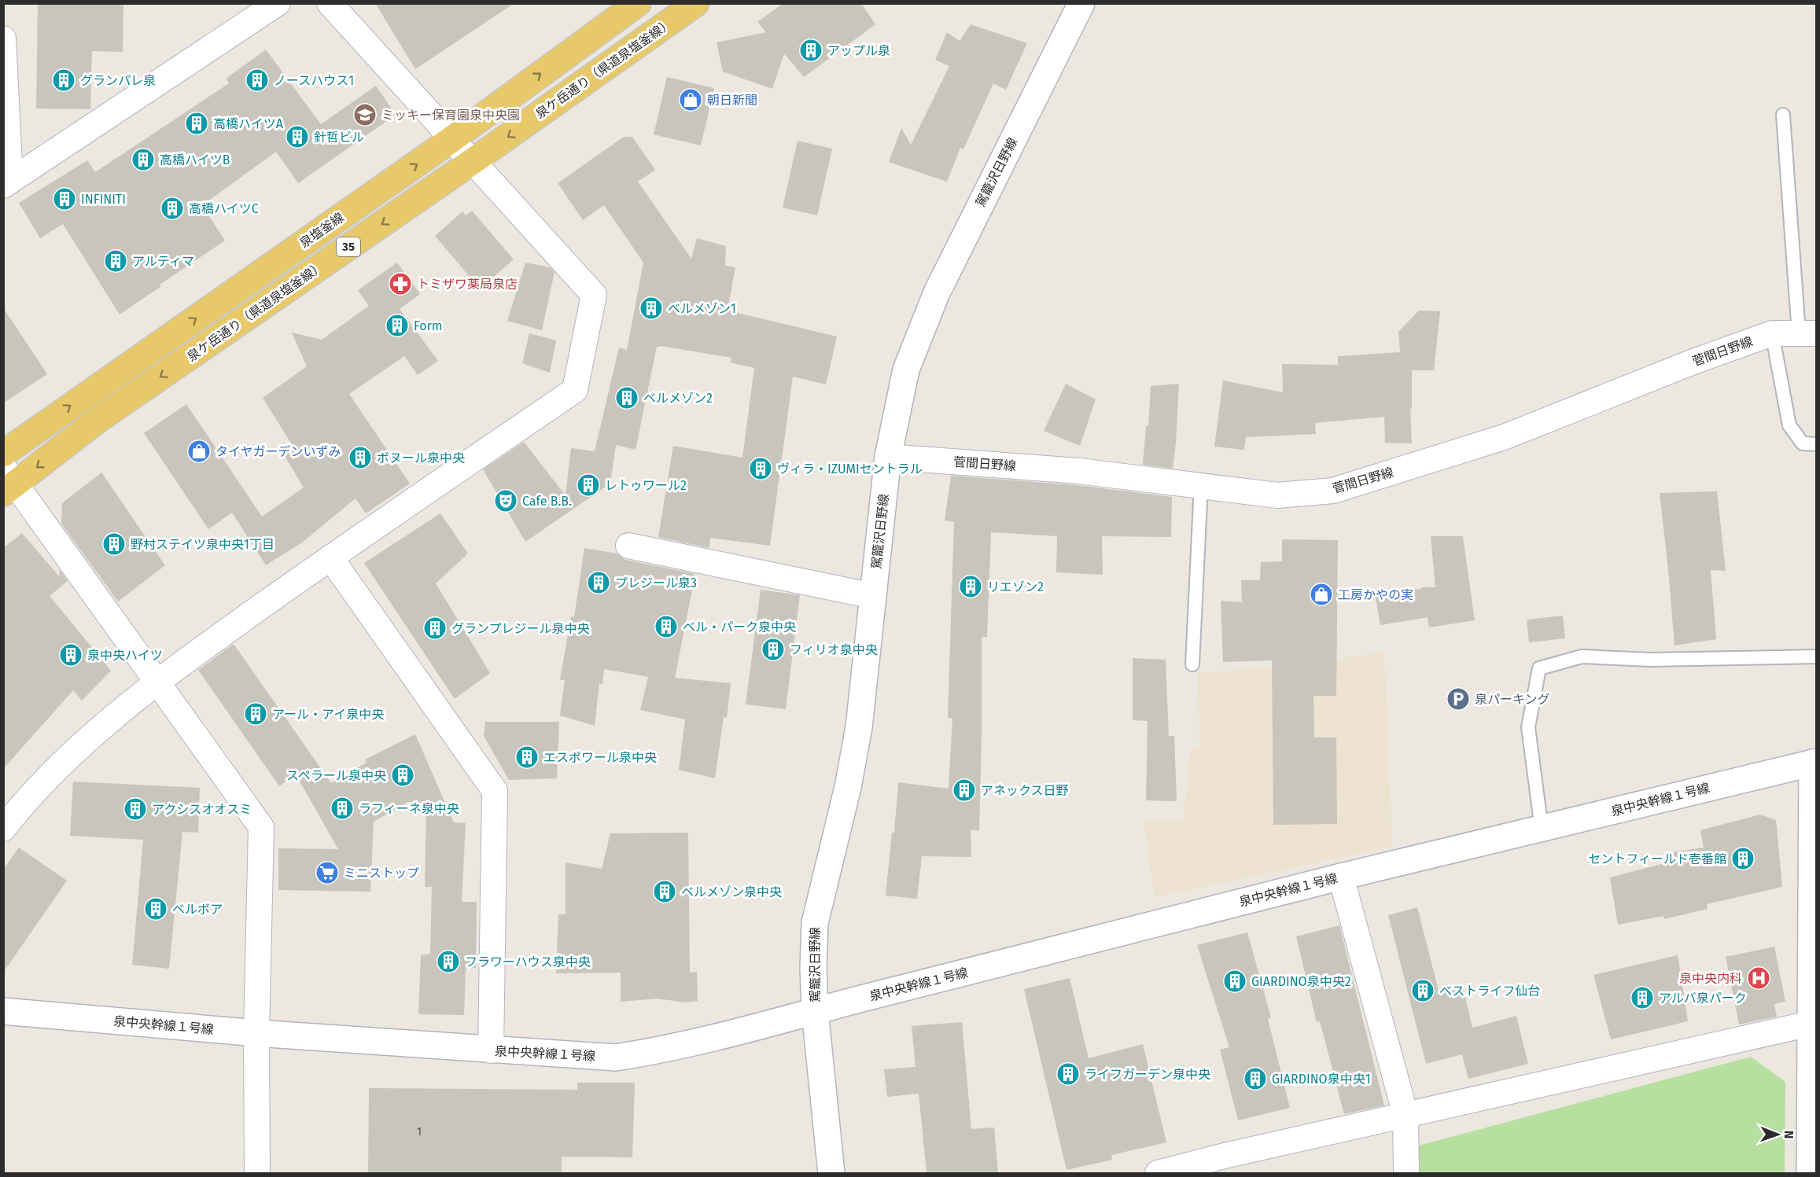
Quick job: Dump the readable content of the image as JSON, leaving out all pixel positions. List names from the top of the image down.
{
  "streets": {
    "main road": ["泉ケ岳通り（県道泉塩釜線）", "泉塩釜線", "35"],
    "street": ["駕籠沢日野線", "菅間日野線", "泉中央幹線１号線"]
  },
  "crossings": [
    ["駕籠沢日野線", "菅間日野線"],
    ["駕籠沢日野線", "泉中央幹線１号線"]
  ],
  "one_way": ["泉ケ岳通り（県道泉塩釜線）", "泉塩釜線"],
  "places": {
    "building": [
      "アップル泉",
      "グランパレ泉",
      "ノースハウス1",
      "高橋ハイツA",
      "針哲ビル",
      "高橋ハイツB",
      "INFINITI",
      "高橋ハイツC",
      "アルティマ",
      "ベルメゾン1",
      "Form",
      "ベルメゾン2",
      "ボヌール泉中央",
      "ヴィラ・IZUMIセントラル",
      "レトゥワール2",
      "野村ステイツ泉中央1丁目",
      "プレジール泉3",
      "リエゾン2",
      "ベル・パーク泉中央",
      "グランプレジール泉中央",
      "フィリオ泉中央",
      "泉中央ハイツ",
      "アール・アイ泉中央",
      "エスポワール泉中央",
      "スペラール泉中央",
      "アネックス日野",
      "ラフィーネ泉中央",
      "アクシスオオスミ",
      "セントフィールド壱番館",
      "ベルメゾン泉中央",
      "ベルボア",
      "フラワーハウス泉中央",
      "GIARDINO泉中央2",
      "ベストライフ仙台",
      "アルバ泉パーク",
      "ライフガーデン泉中央",
      "GIARDINO泉中央1"
    ],
    "shop": ["朝日新聞", "タイヤガーデンいずみ", "工房かやの実"],
    "school or university": ["ミッキー保育園泉中央園"],
    "pharmacy": ["トミザワ薬局泉店"],
    "theatre": ["Cafe B.B."],
    "parking": ["泉パーキング"],
    "supermarket": ["ミニストップ"],
    "hospital": ["泉中央内科"]
  },
  "house_numbers": ["1"],
  "north": "right"
}
